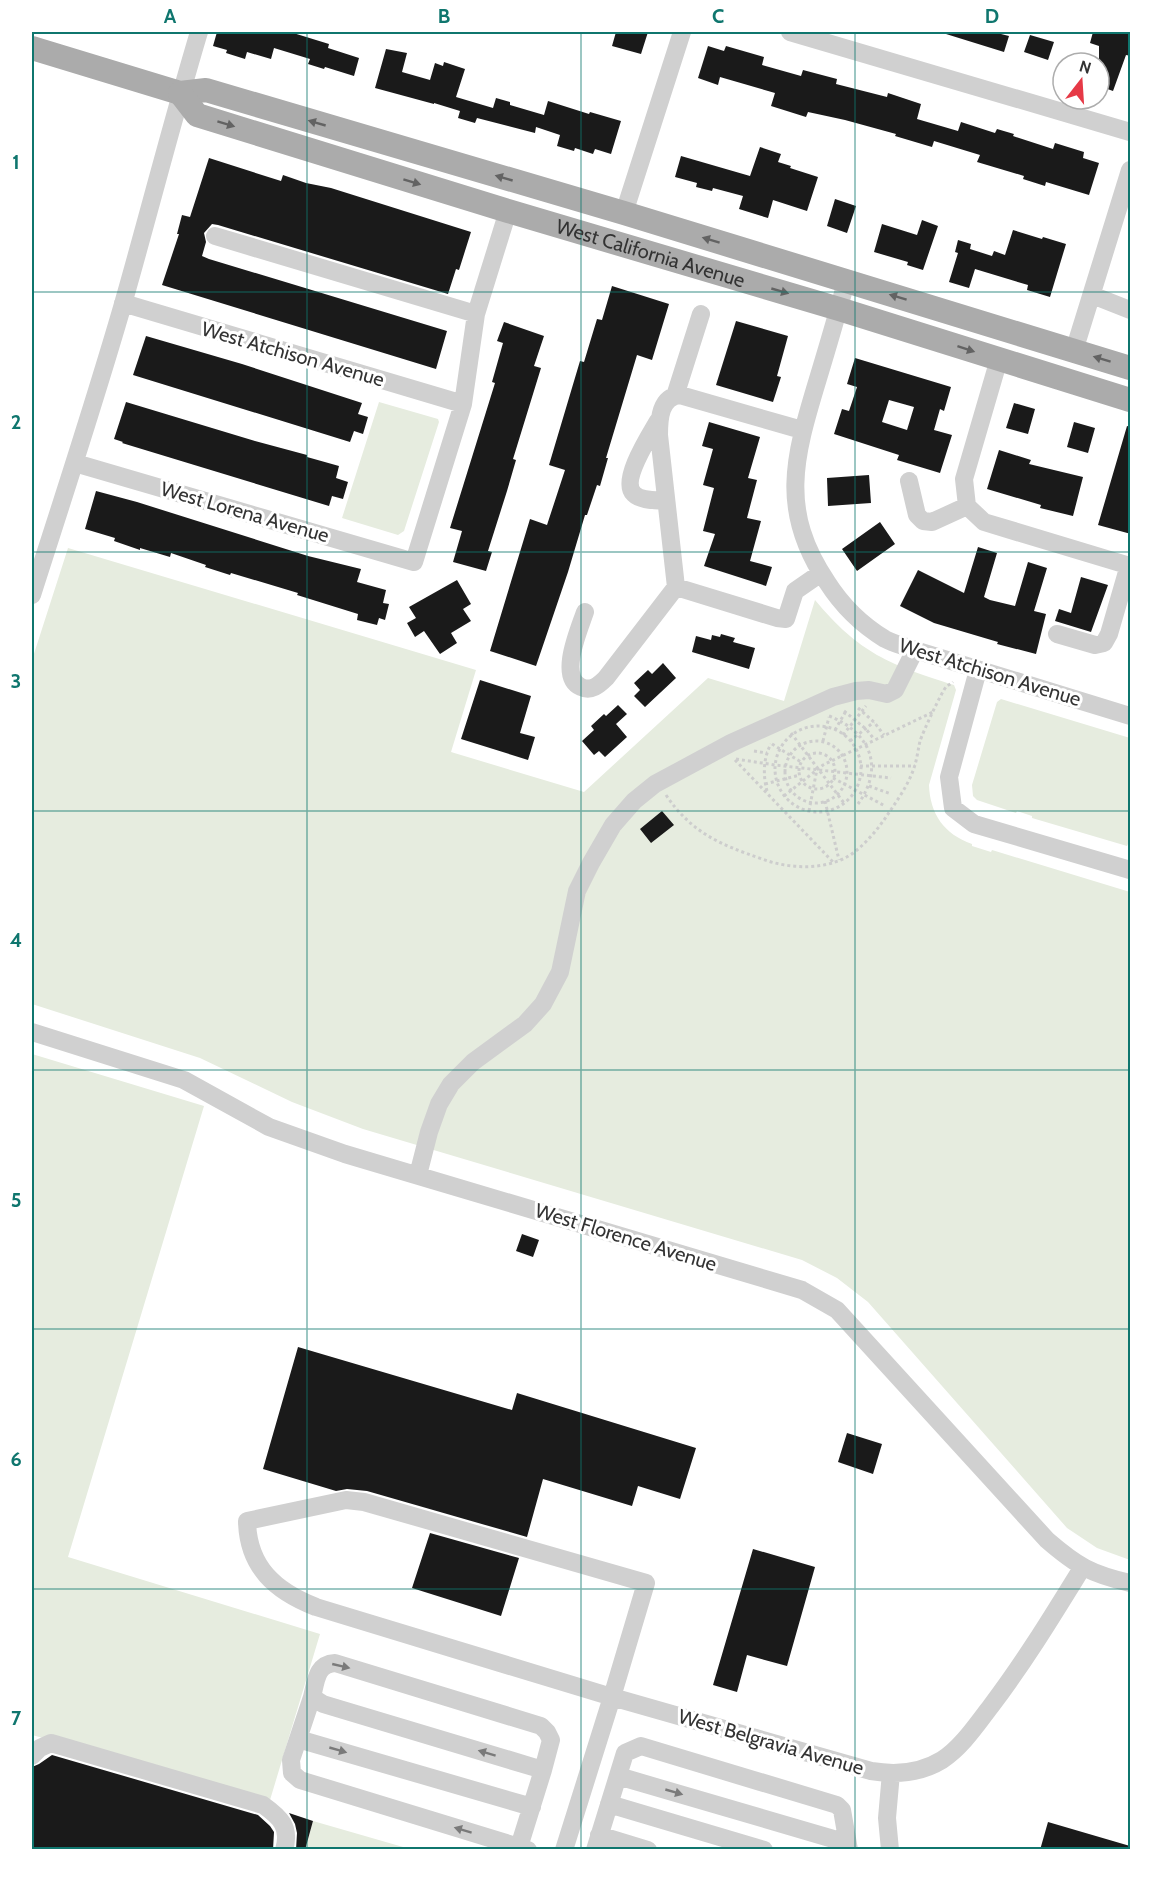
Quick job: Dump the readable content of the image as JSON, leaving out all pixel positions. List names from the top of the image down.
{
  "streets": {
    "main road": ["West California Avenue"],
    "street": [
      "West Atchison Avenue",
      "West Lorena Avenue",
      "West Florence Avenue",
      "West Belgravia Avenue"
    ]
  },
  "crossings": [
    ["West California Avenue", "West Atchison Avenue"],
    ["West Atchison Avenue", "West Lorena Avenue"],
    ["West Florence Avenue", "West Belgravia Avenue"]
  ],
  "north": "top",
  "grid": {
    "columns": [
      "A",
      "B",
      "C",
      "D"
    ],
    "rows": [
      "1",
      "2",
      "3",
      "4",
      "5",
      "6",
      "7"
    ]
  }
}
